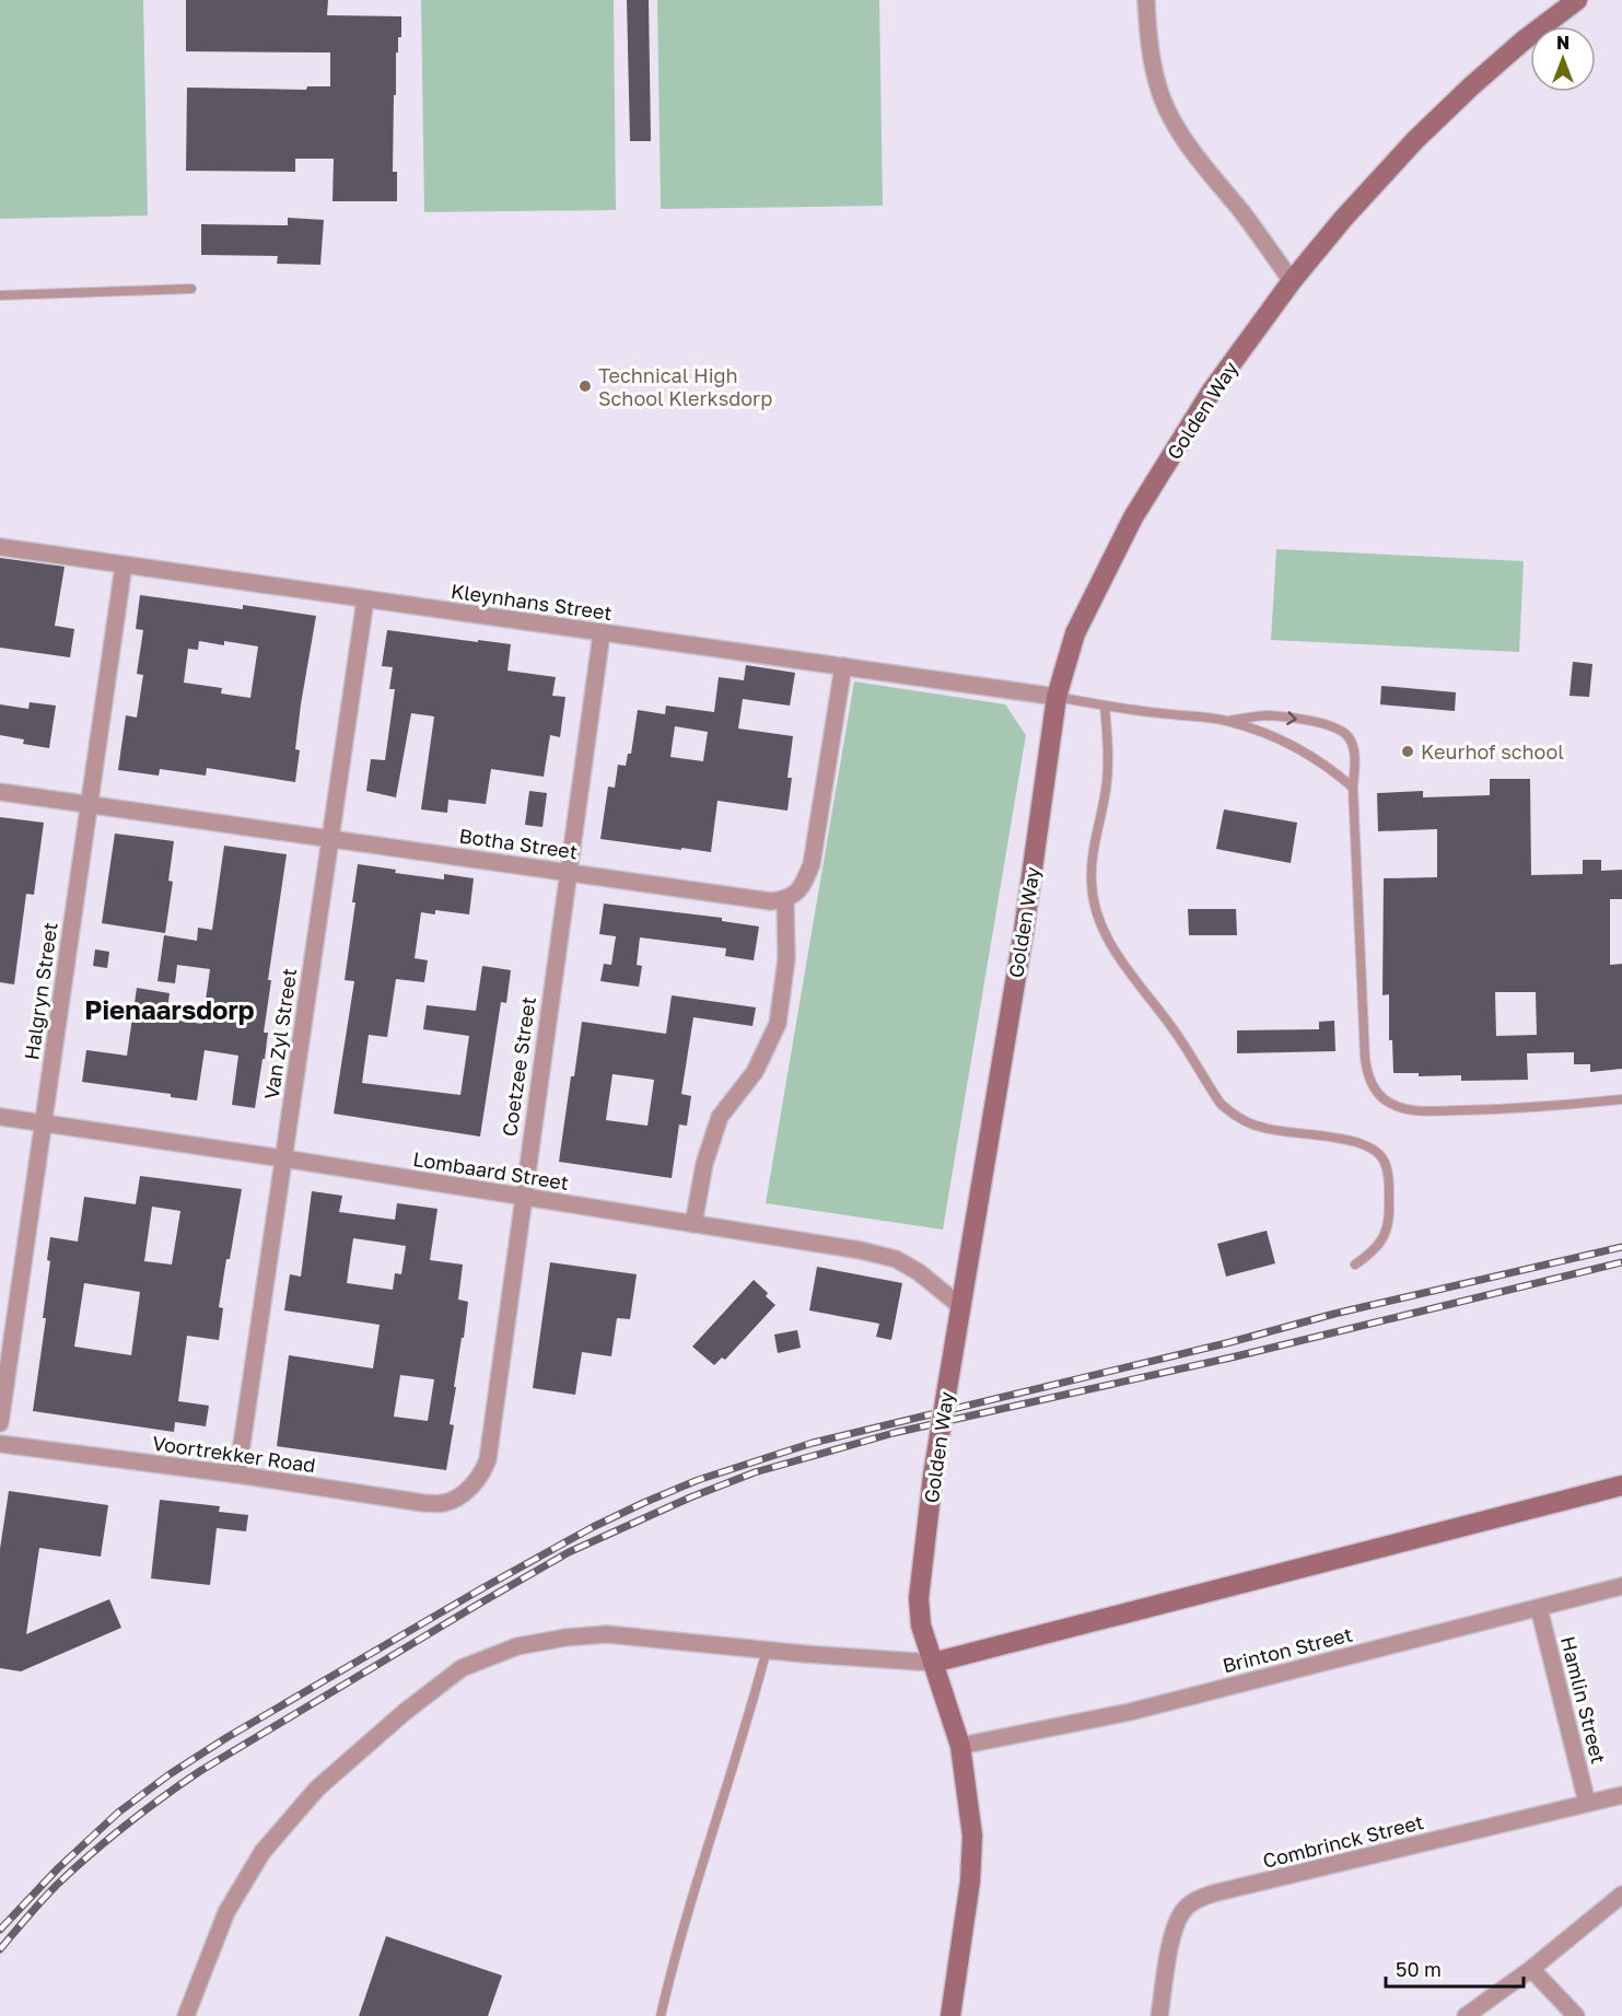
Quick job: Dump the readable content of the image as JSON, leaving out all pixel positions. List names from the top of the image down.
{
  "streets": {
    "street": [
      "Golden Way",
      "Kleynhans Street",
      "Botha Street",
      "Halgryn Street",
      "Van Zyl Street",
      "Coetzee Street",
      "Lombaard Street",
      "Voortrekker Road",
      "Brinton Street",
      "Hamlin Street",
      "Combrinck Street"
    ]
  },
  "crossings": [
    ["Golden Way", "Kleynhans Street"],
    ["Golden Way", "Lombaard Street"],
    ["Golden Way", "Brinton Street"],
    ["Kleynhans Street", "Halgryn Street"],
    ["Kleynhans Street", "Van Zyl Street"],
    ["Kleynhans Street", "Coetzee Street"],
    ["Botha Street", "Halgryn Street"],
    ["Botha Street", "Van Zyl Street"],
    ["Botha Street", "Coetzee Street"],
    ["Halgryn Street", "Lombaard Street"],
    ["Van Zyl Street", "Lombaard Street"],
    ["Van Zyl Street", "Voortrekker Road"],
    ["Coetzee Street", "Lombaard Street"],
    ["Coetzee Street", "Voortrekker Road"],
    ["Brinton Street", "Hamlin Street"],
    ["Hamlin Street", "Combrinck Street"]
  ],
  "districts": ["Pienaarsdorp"],
  "places": ["Technical High School Klerksdorp", "Keurhof school"],
  "scale_bar": "50 m",
  "north": "top"
}
